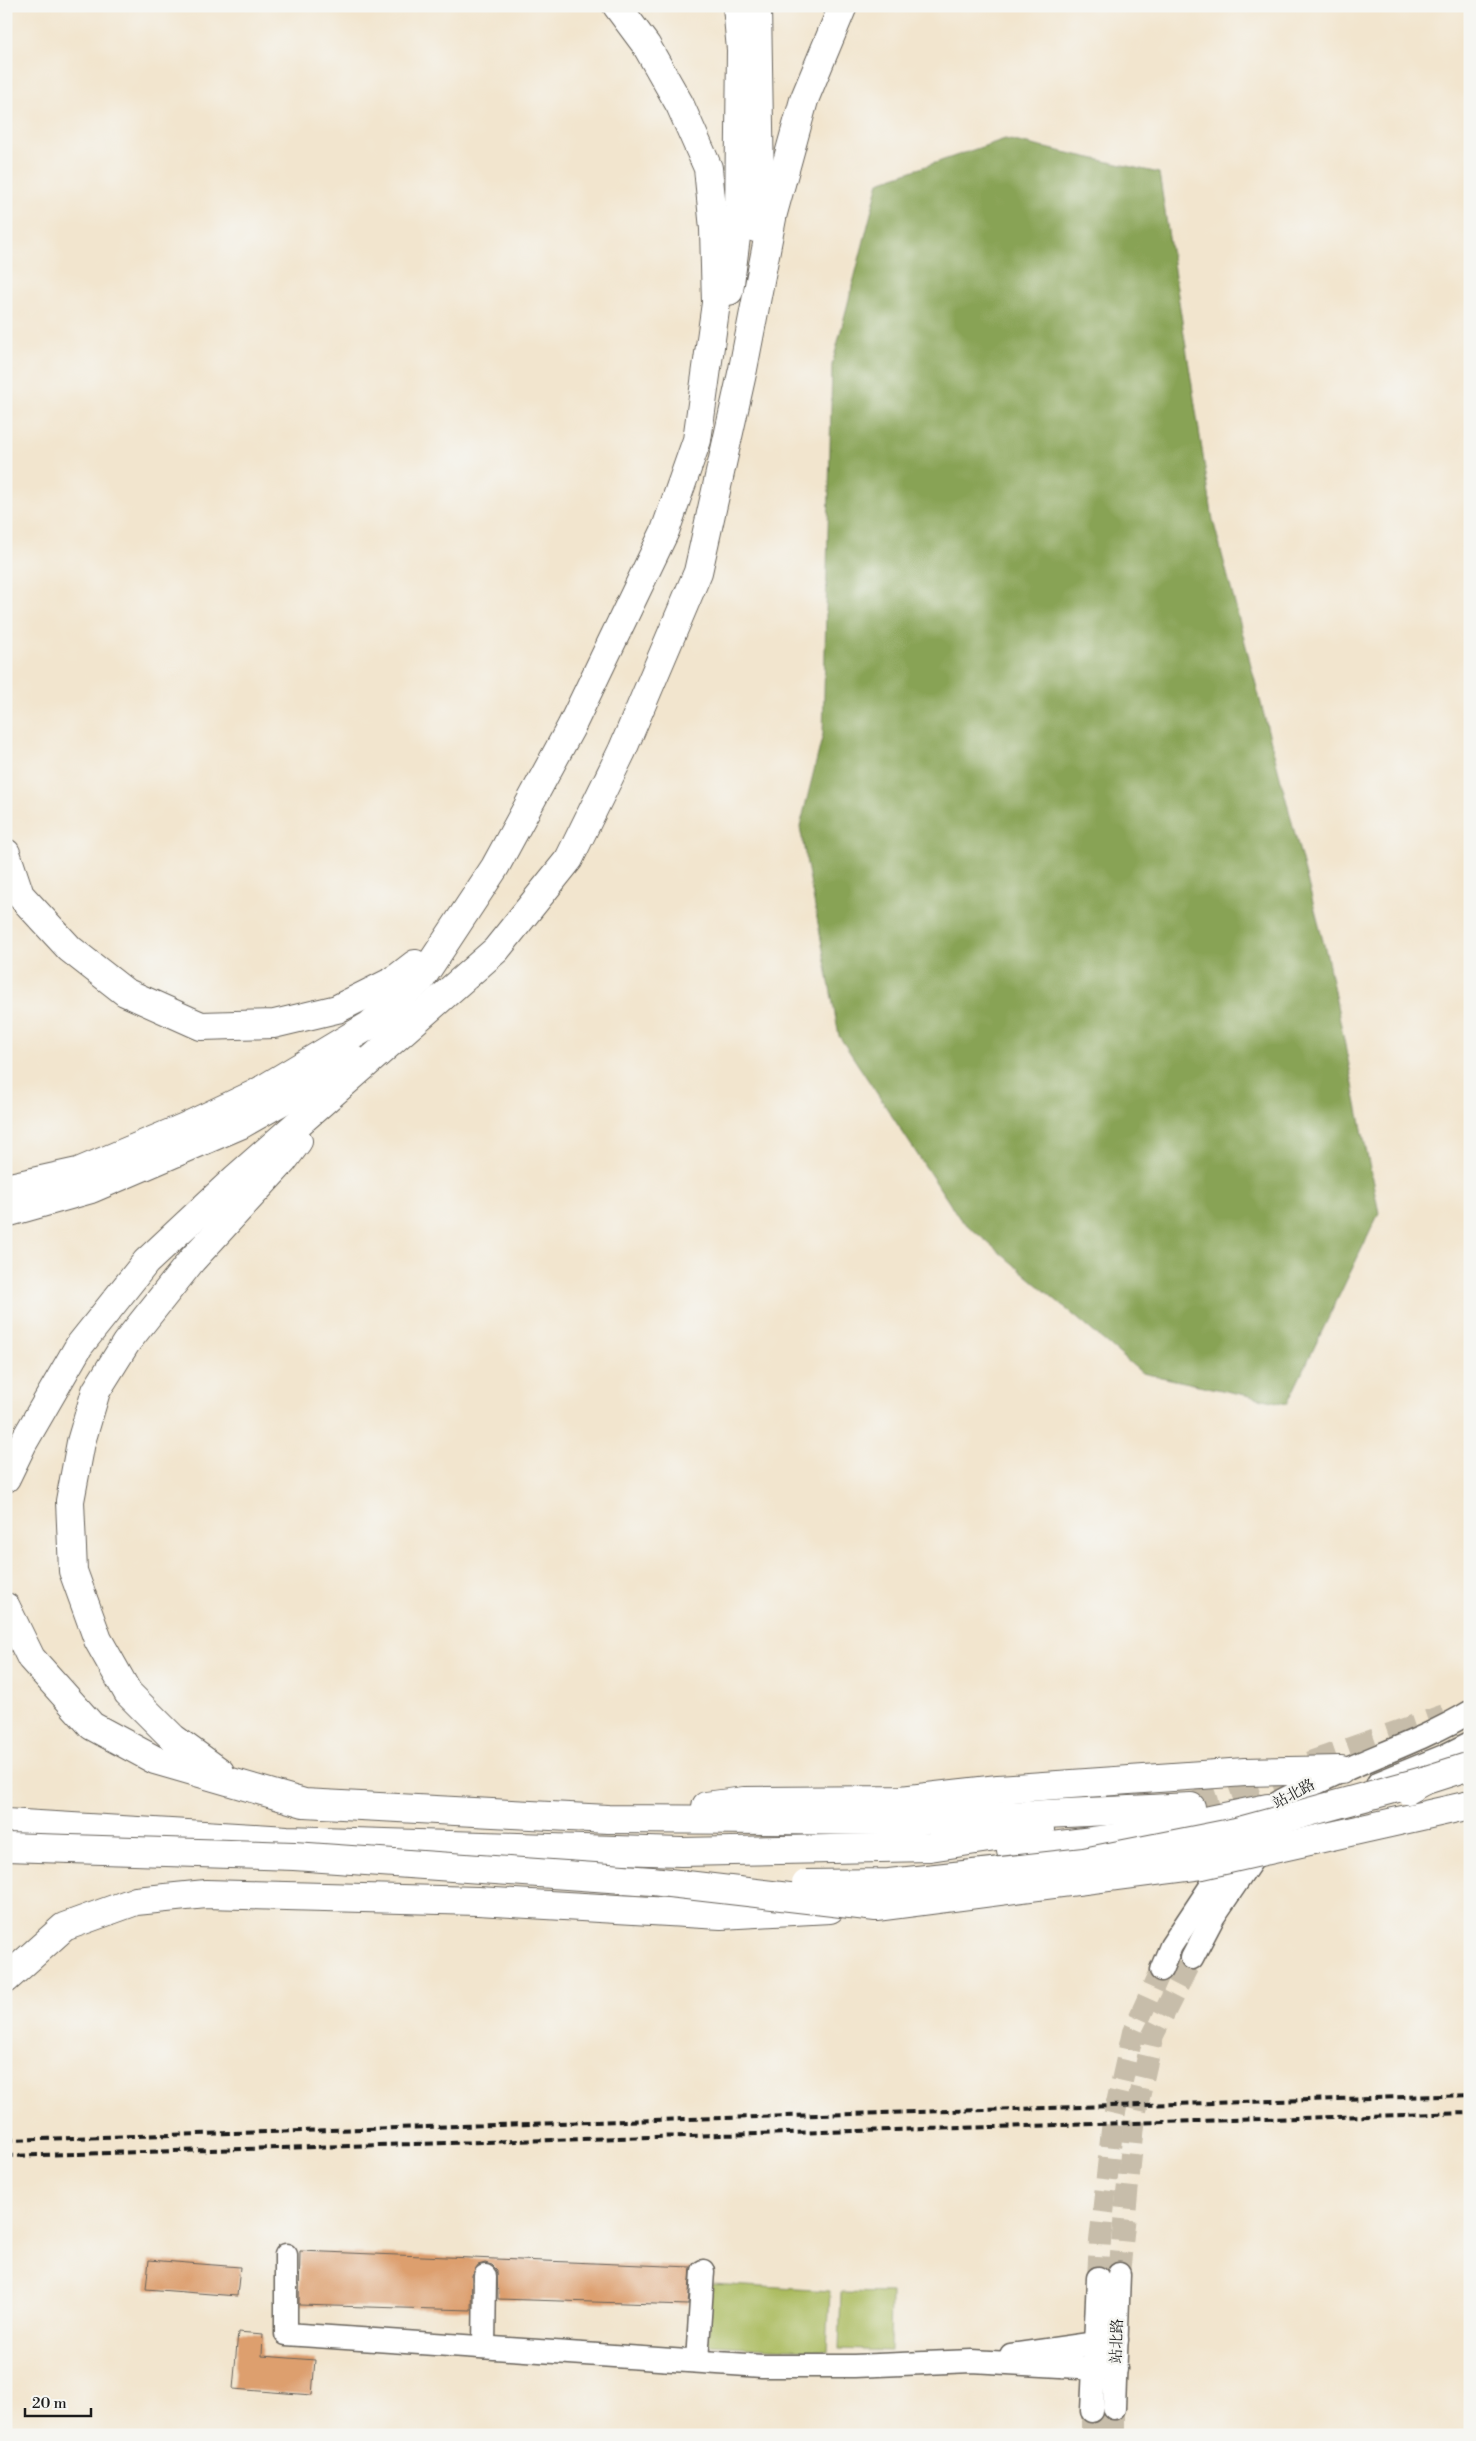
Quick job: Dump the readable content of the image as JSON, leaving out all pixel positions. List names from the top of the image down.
{
  "streets": {
    "street": ["站北路"]
  },
  "scale_bar": "20 m"
}
